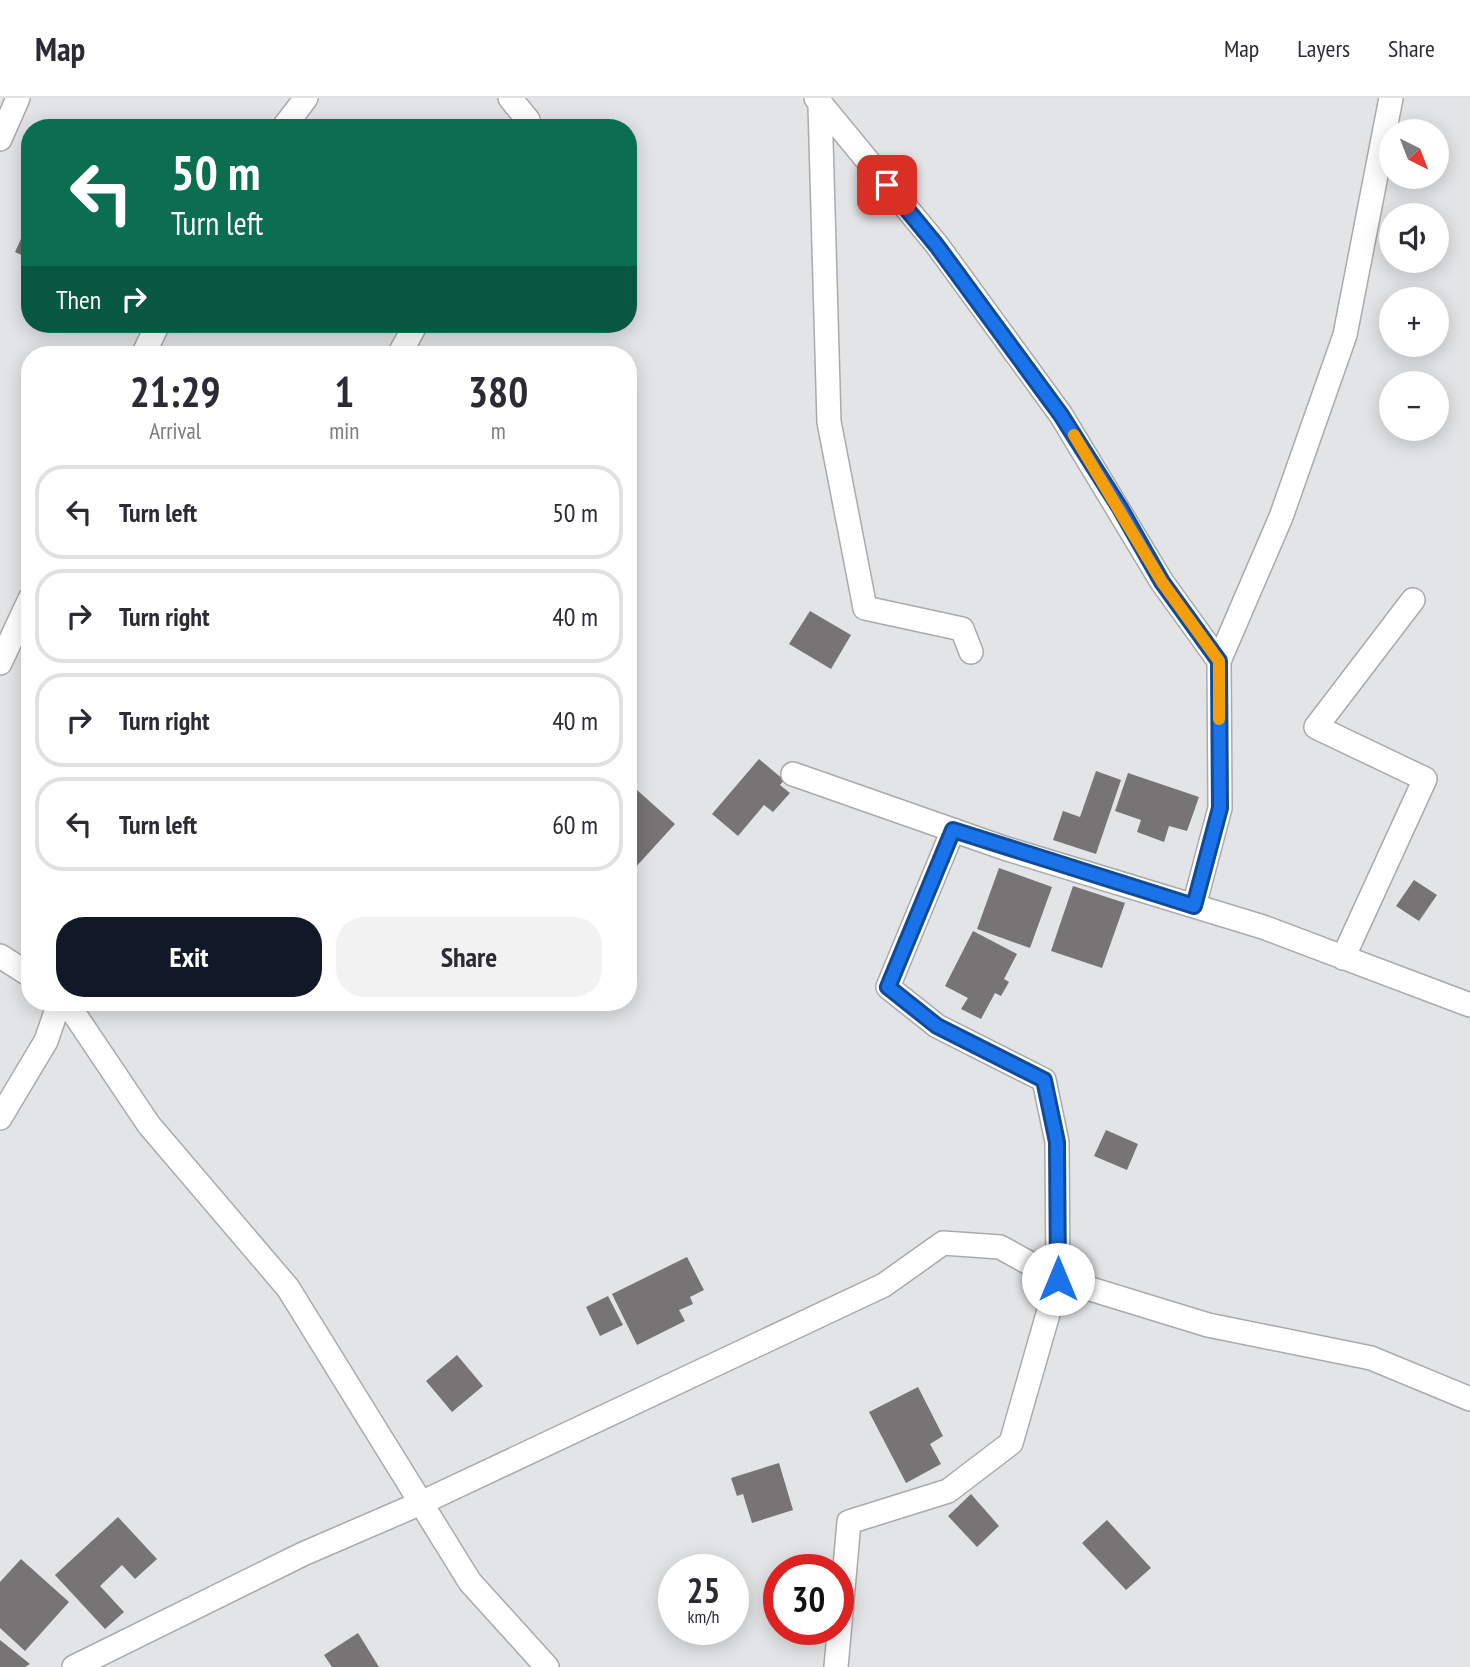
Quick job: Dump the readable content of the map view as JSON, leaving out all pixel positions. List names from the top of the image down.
{
  "north": "bottom right",
  "page": {
    "header": "Map",
    "nav": ["Map", "Layers", "Share"],
    "map_buttons": ["+", "−"],
    "turn": ["50 m", "Turn left"],
    "then": "Then",
    "eta": [
      "21:29",
      "Arrival",
      "1",
      "min",
      "380",
      "m"
    ],
    "list": [
      {
        "name": "Turn left",
        "value": "50 m"
      },
      {
        "name": "Turn right",
        "value": "40 m"
      },
      {
        "name": "Turn right",
        "value": "40 m"
      },
      {
        "name": "Turn left",
        "value": "60 m"
      }
    ],
    "buttons": ["Exit", "Share"],
    "speed": "25 km/h",
    "limit": "30"
  }
}
